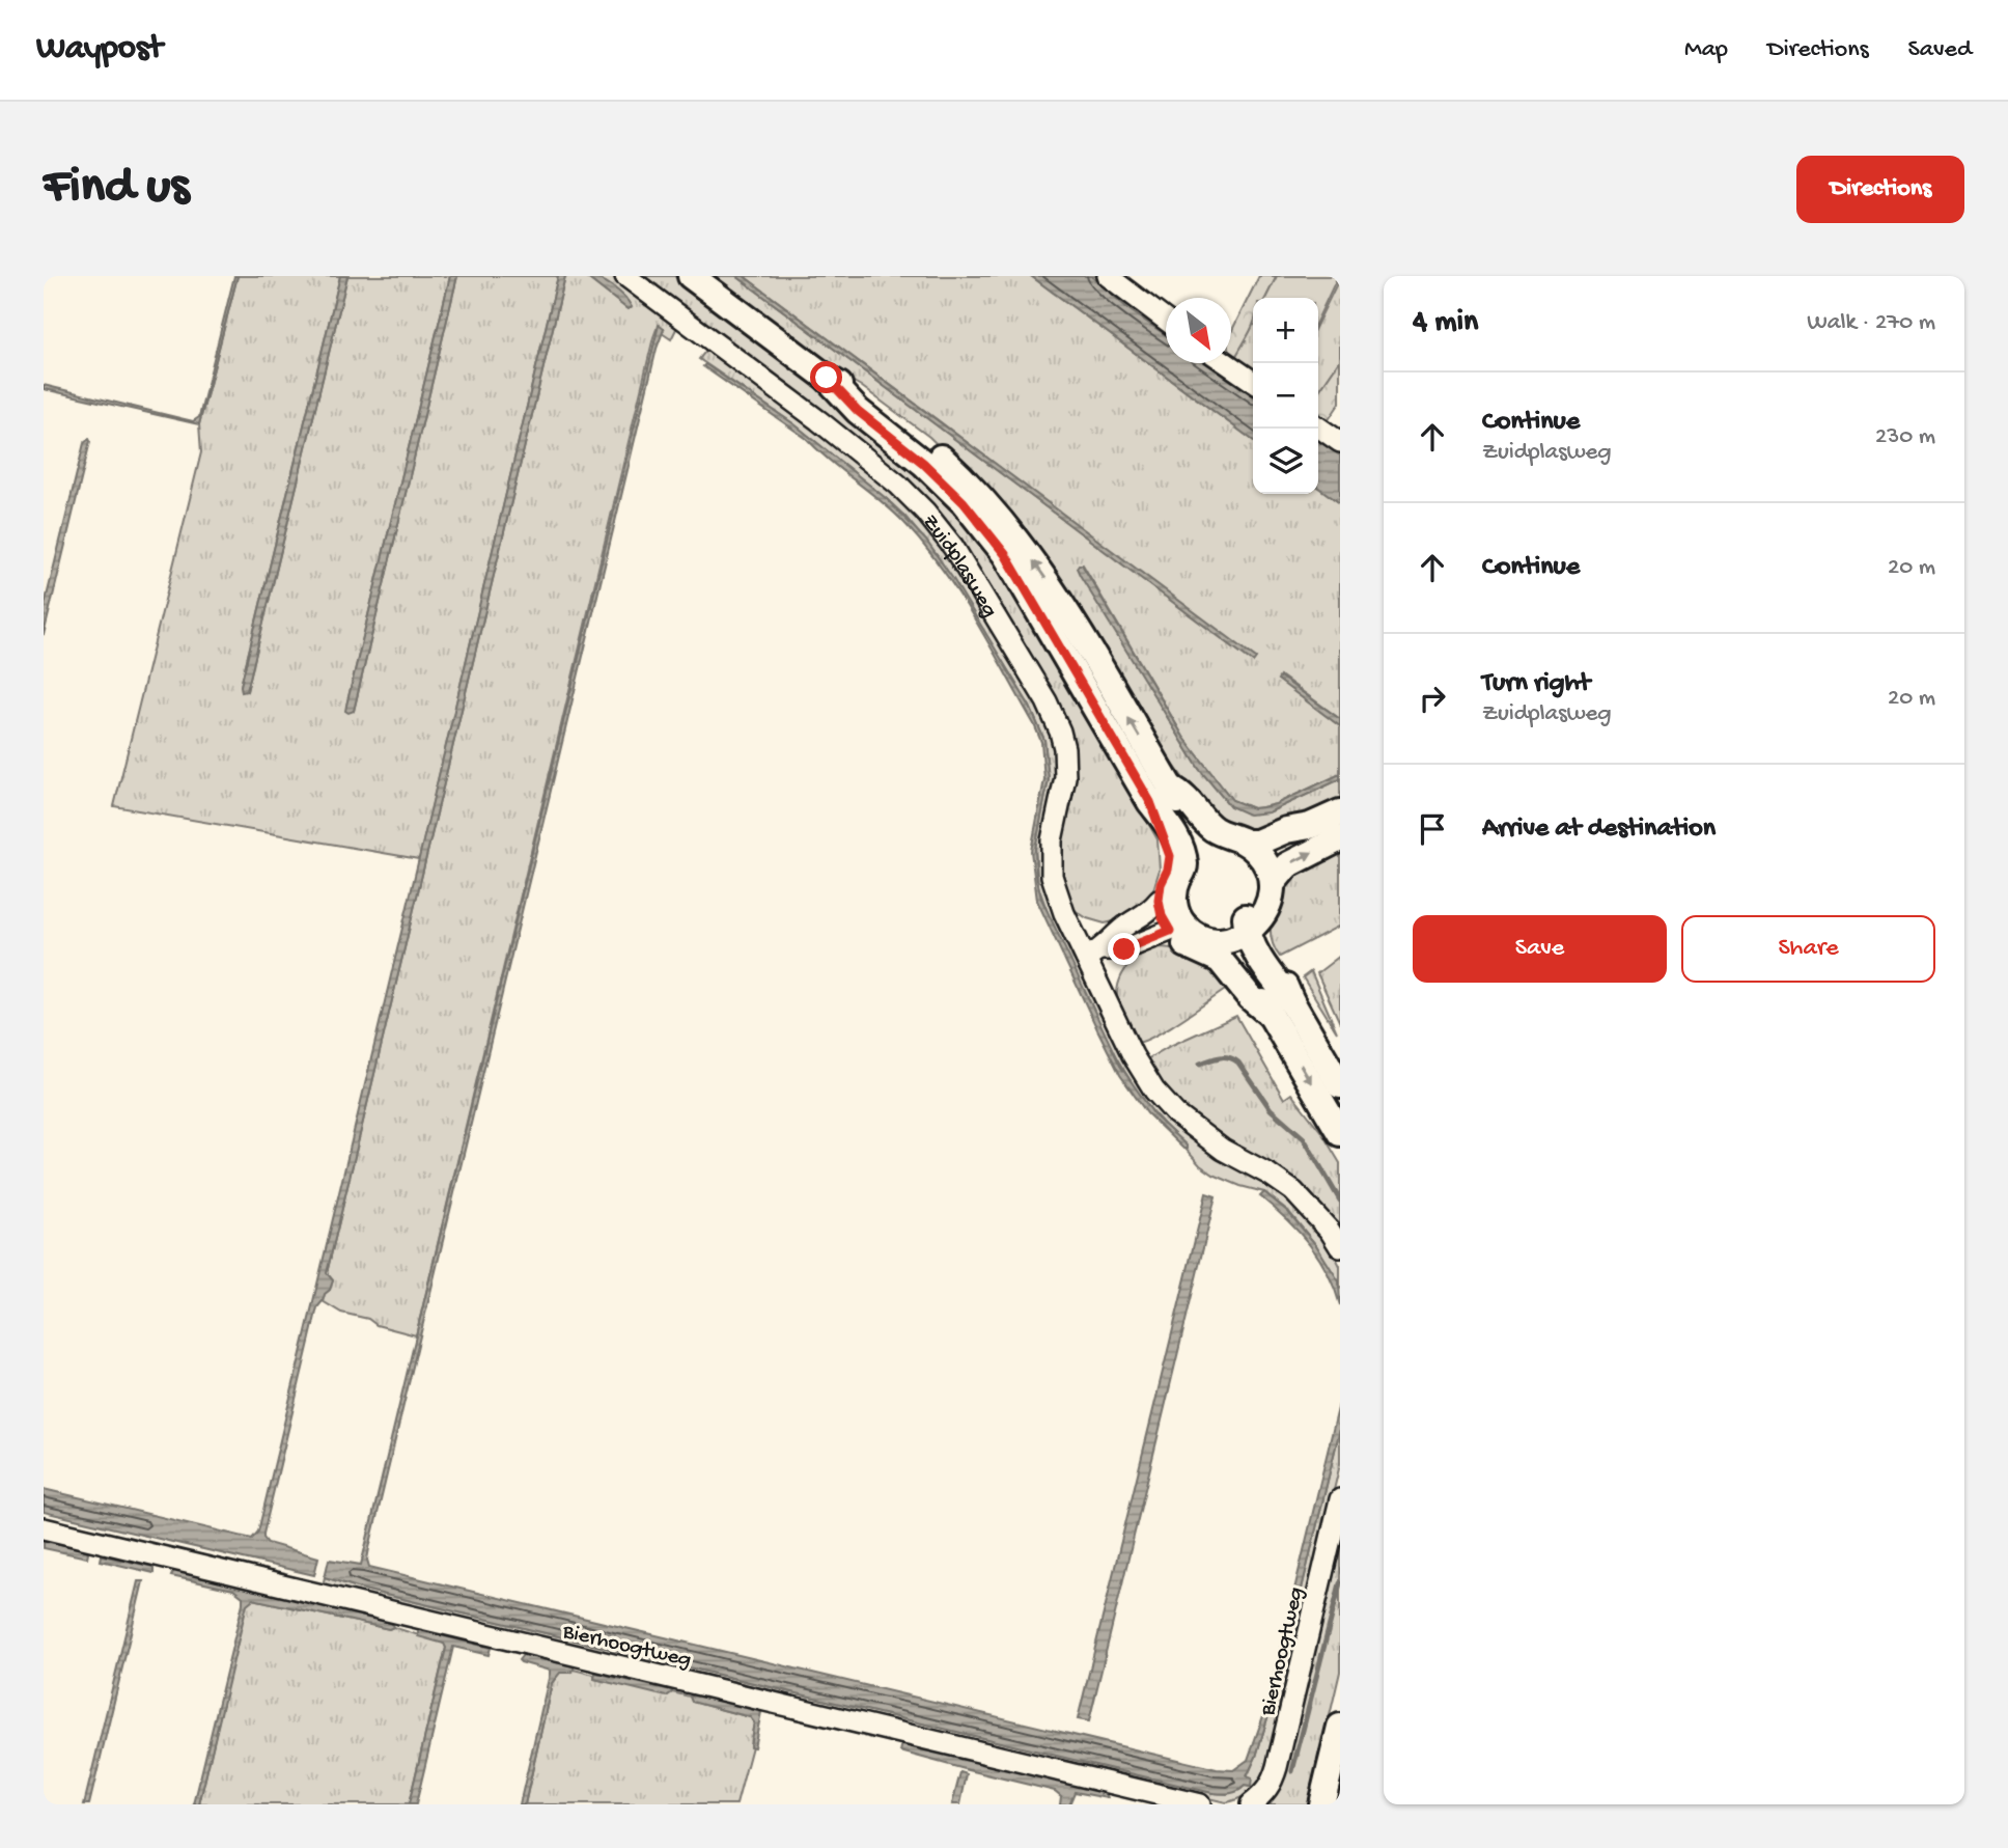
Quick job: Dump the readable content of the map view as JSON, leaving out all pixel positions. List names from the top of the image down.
{
  "streets": {
    "street": ["Zuidplasweg", "Bierhoogtweg"]
  },
  "north": "bottom right",
  "page": {
    "header": "Waypost",
    "nav": ["Map", "Directions", "Saved"],
    "buttons": [
      "Directions",
      ["Save", "Share"]
    ],
    "title": "Find us",
    "heading": ["4 min", "Walk · 270 m"],
    "map_buttons": ["+", "−"],
    "list": [
      ["Continue", "Zuidplasweg", "230 m"],
      ["Continue", "20 m"],
      ["Turn right", "Zuidplasweg", "20 m"],
      "Arrive at destination"
    ]
  }
}
